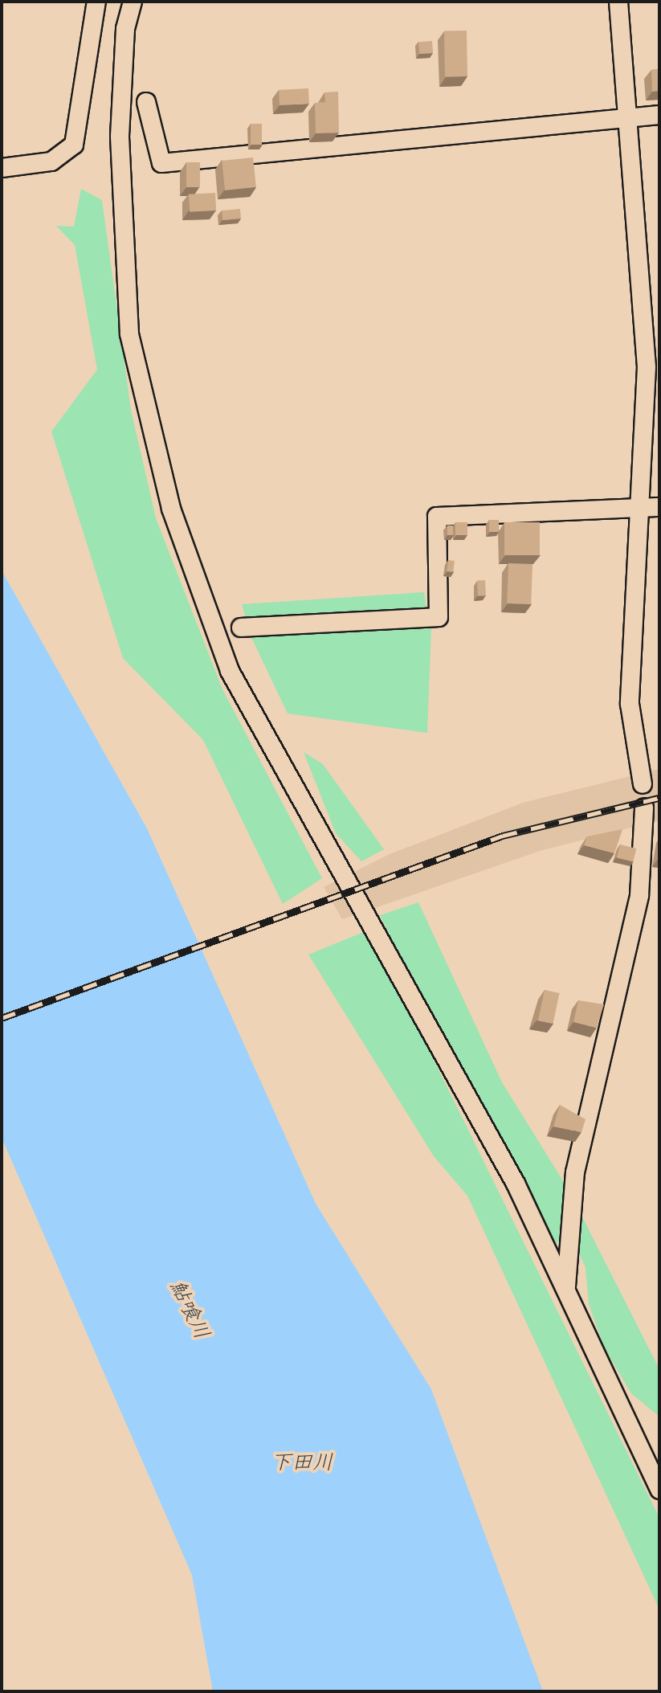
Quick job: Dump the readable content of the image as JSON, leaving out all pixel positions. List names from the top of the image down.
{
  "water": ["鮎喰川", "下田川"]
}
